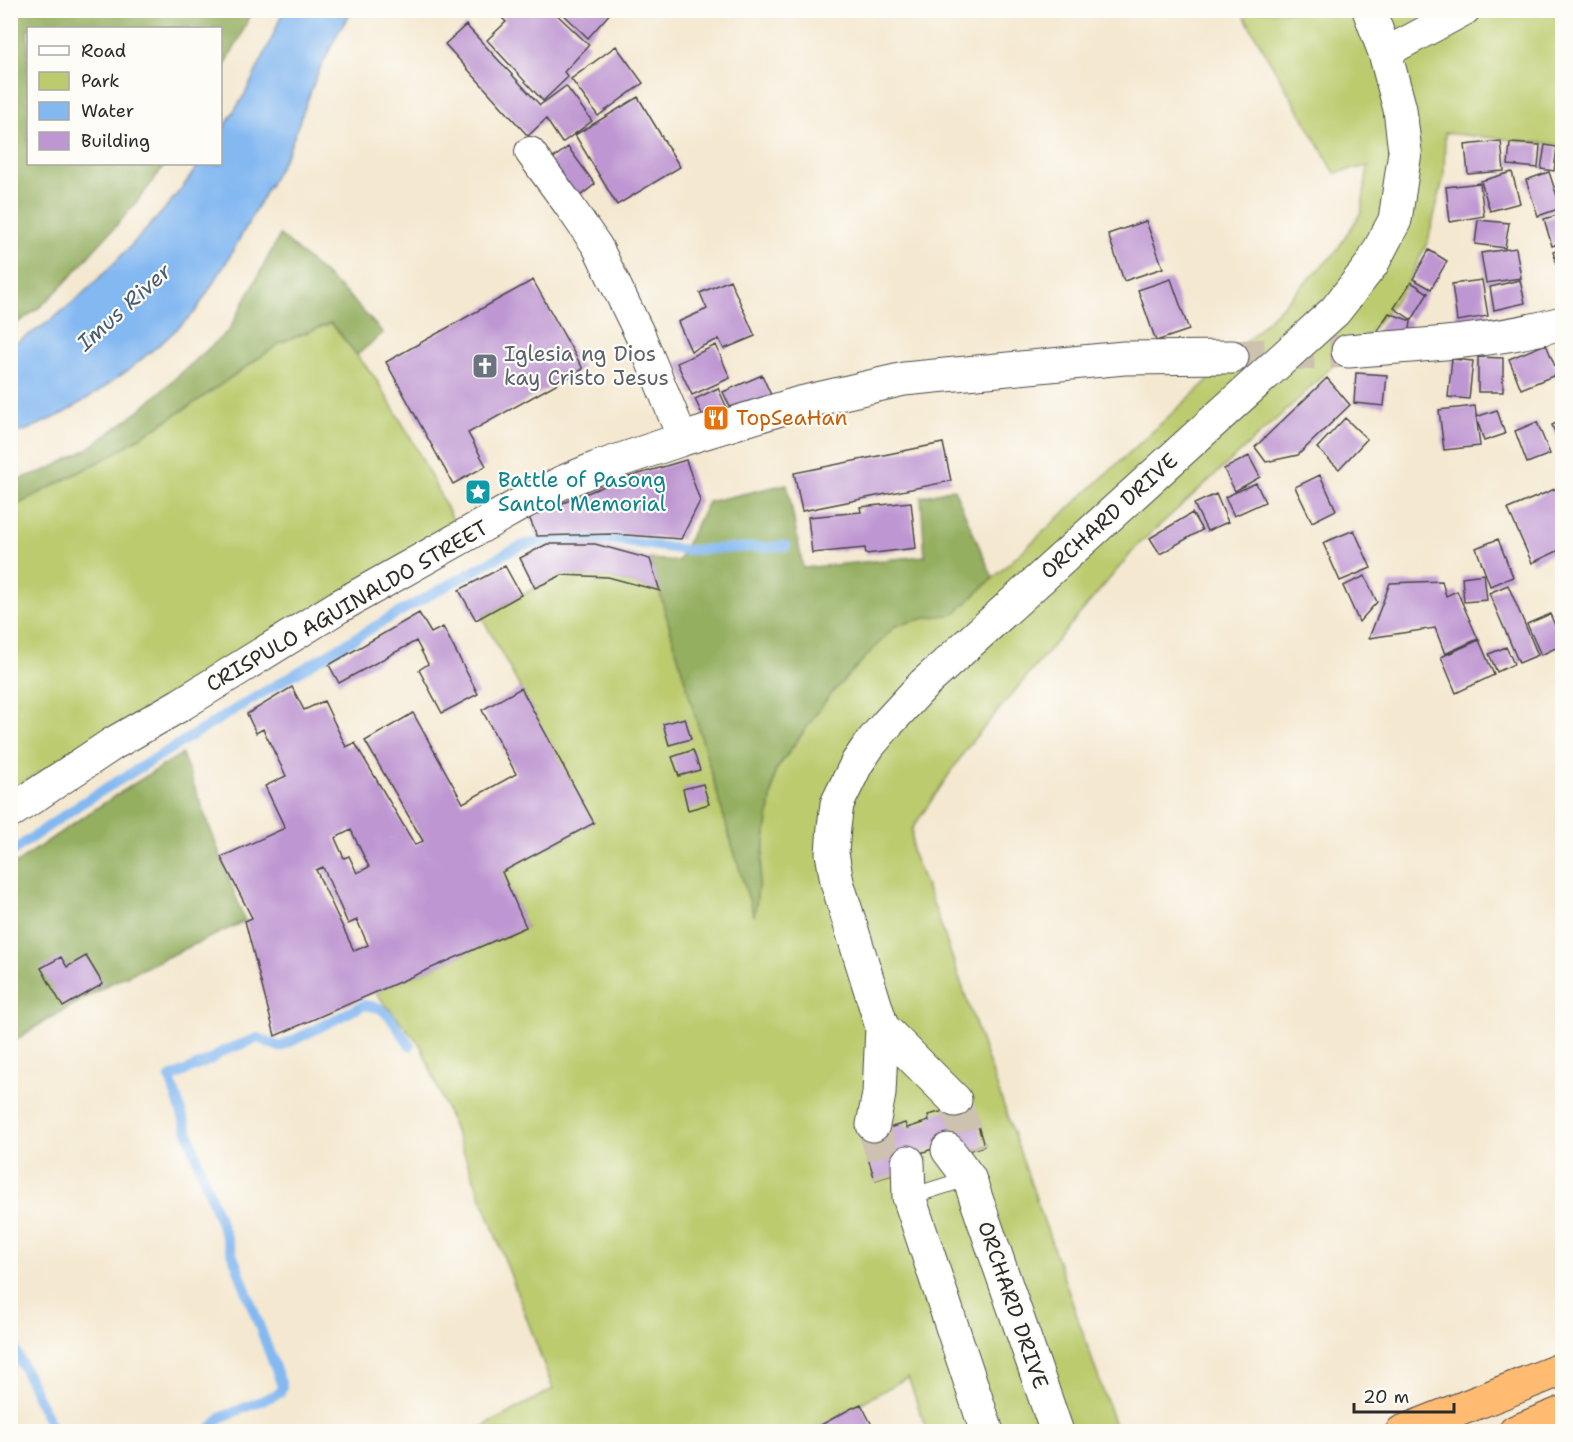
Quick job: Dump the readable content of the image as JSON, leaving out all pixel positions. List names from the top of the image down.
{
  "streets": {
    "street": ["ORCHARD DRIVE", "CRISPULO AGUINALDO STREET"]
  },
  "water": ["Imus River"],
  "places": {
    "church": ["Iglesia ng Dios kay Cristo Jesus"],
    "restaurant": ["TopSeaHan"],
    "place": ["Battle of Pasong Santol Memorial"]
  },
  "legend": [
    "Road",
    "Park",
    "Water",
    "Building"
  ],
  "scale_bar": "20 m"
}
